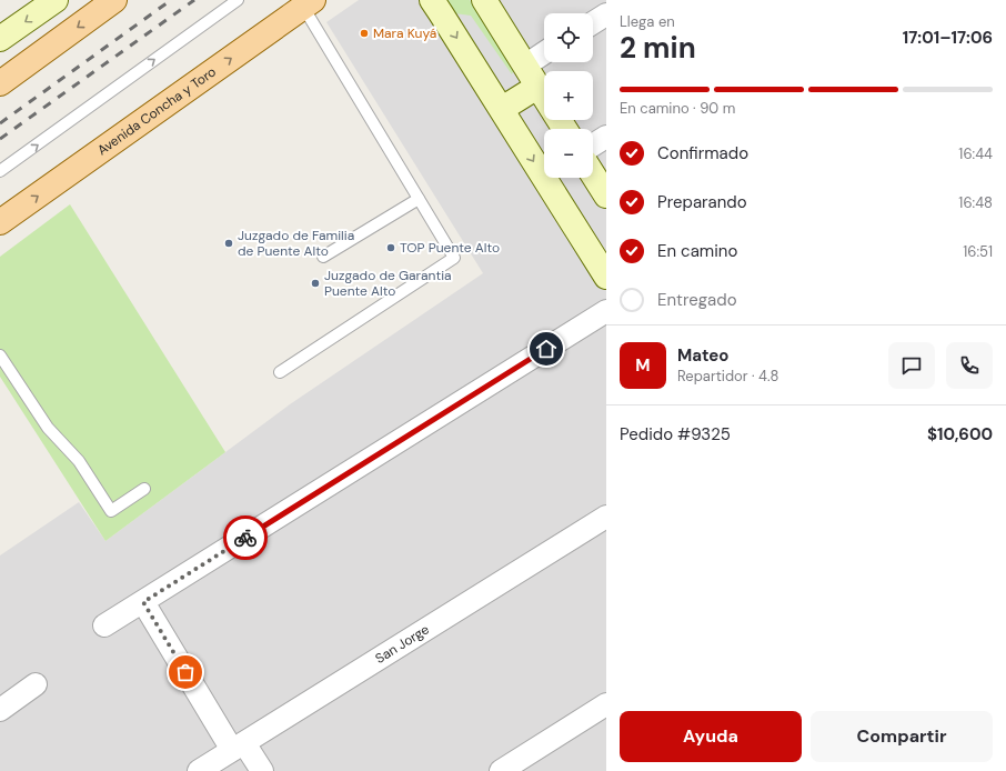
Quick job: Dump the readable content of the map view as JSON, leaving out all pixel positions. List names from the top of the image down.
{
  "streets": {
    "main road": ["Avenida Concha y Toro"],
    "street": ["San Jorge"]
  },
  "places": [
    "Mara Kuyá",
    "Juzgado de Familia de Puente Alto",
    "TOP Puente Alto",
    "Juzgado de Garantia Puente Alto"
  ],
  "page": {
    "heading": ["2 min", "Llega en", "17:01–17:06"],
    "panel": [
      "Mateo",
      "Repartidor · 4.8",
      "Pedido #9325",
      "$10,600"
    ],
    "map_buttons": ["+", "−"],
    "bar": "En camino · 90 m",
    "list": [
      ["Confirmado", "16:44"],
      ["Preparando", "16:48"],
      ["En camino", "16:51"],
      "Entregado"
    ],
    "round": "M",
    "buttons": ["Ayuda", "Compartir"]
  }
}
